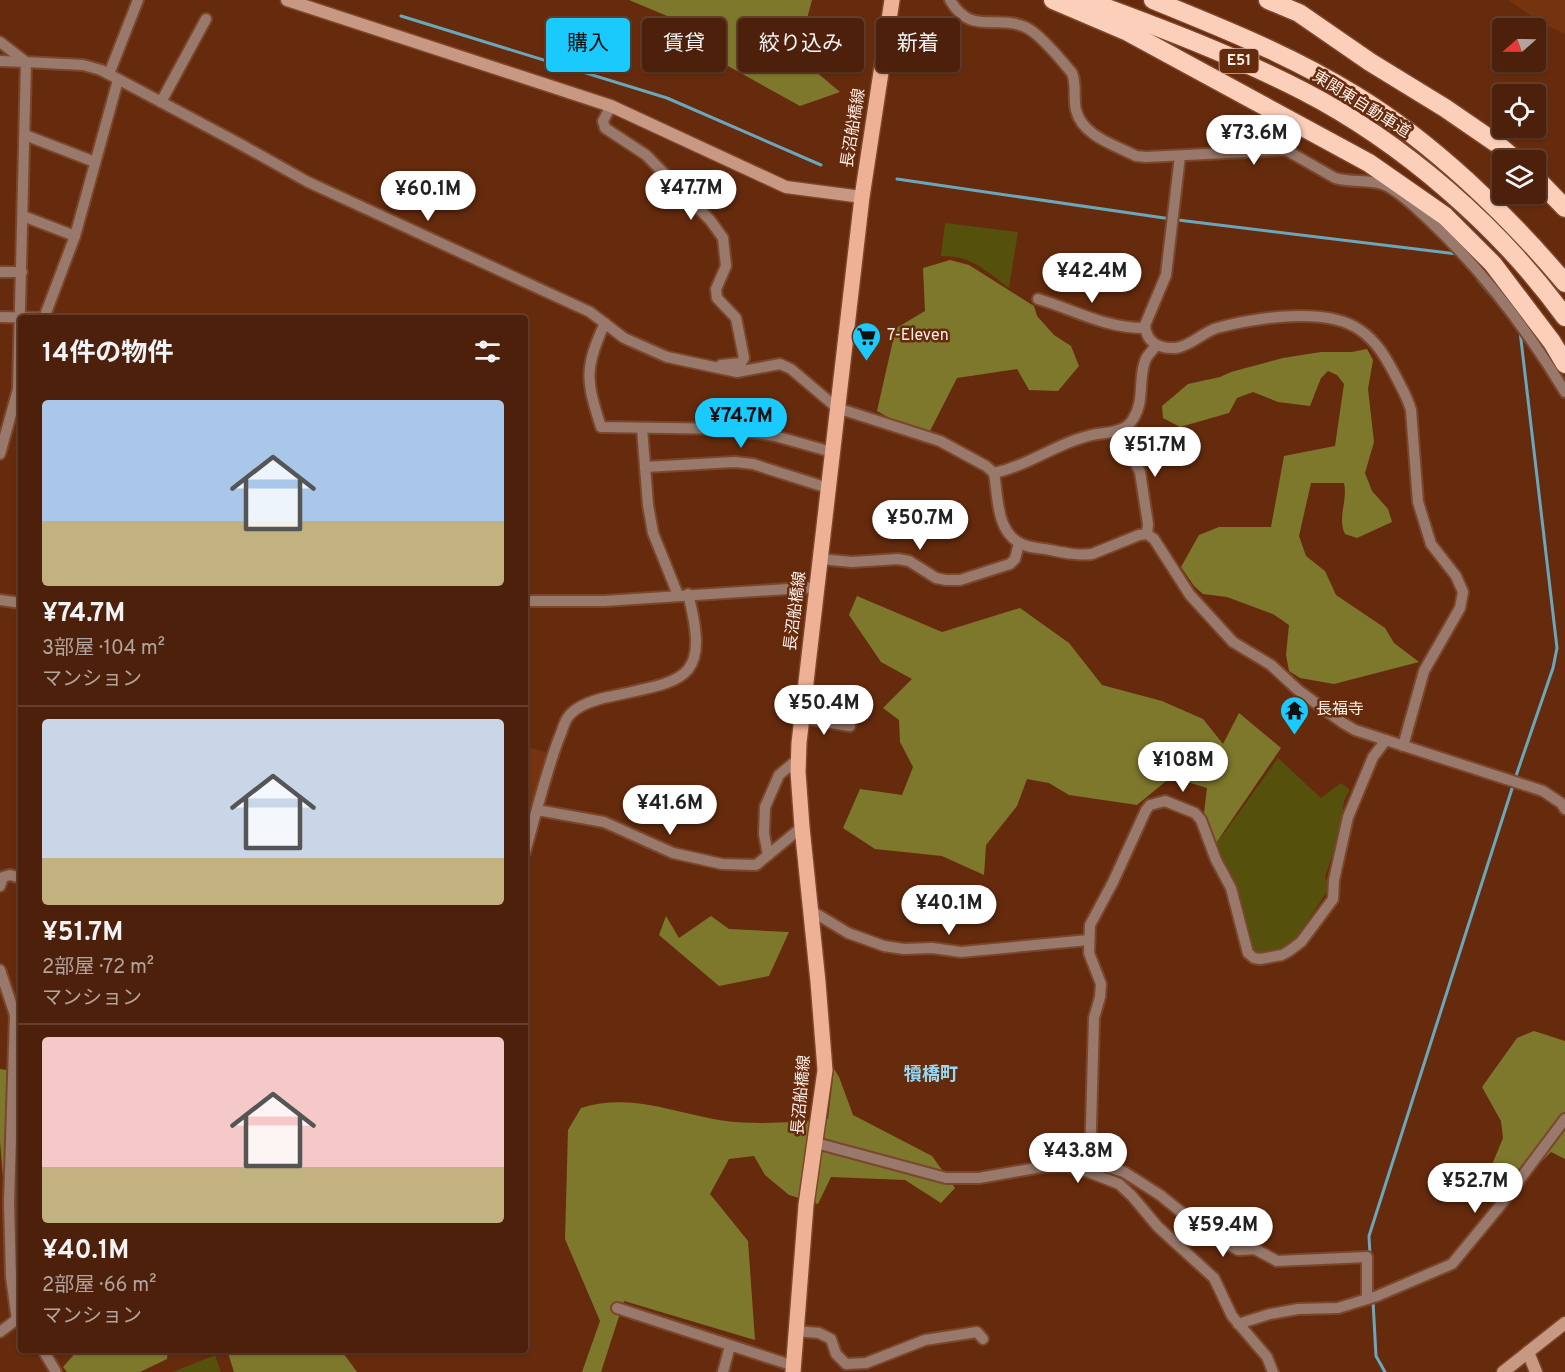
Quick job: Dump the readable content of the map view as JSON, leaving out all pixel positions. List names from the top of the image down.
{
  "streets": {
    "highway": ["E51", "東関東自動車道"],
    "main road": ["長沼船橋線"]
  },
  "districts": ["犢橋町"],
  "places": {
    "supermarket": ["7-Eleven"],
    "temple": ["長福寺"]
  },
  "north": "left",
  "page": {
    "chip": [
      "購入",
      "賃貸",
      "絞り込み",
      "新着"
    ],
    "price": [
      "¥73.6M",
      "¥47.7M",
      "¥60.1M",
      "¥42.4M",
      "¥74.7M",
      "¥51.7M",
      "¥50.7M",
      "¥50.4M",
      "¥108M",
      "¥41.6M",
      "¥40.1M",
      "¥43.8M",
      "¥52.7M",
      "¥59.4M"
    ],
    "heading": "14件の物件",
    "list": [
      {
        "name": "¥74.7M",
        "note": "3部屋 · 104 m² · マンション"
      },
      {
        "name": "¥51.7M",
        "note": "2部屋 · 72 m² · マンション"
      },
      {
        "name": "¥40.1M",
        "note": "2部屋 · 66 m² · マンション"
      }
    ]
  }
}
